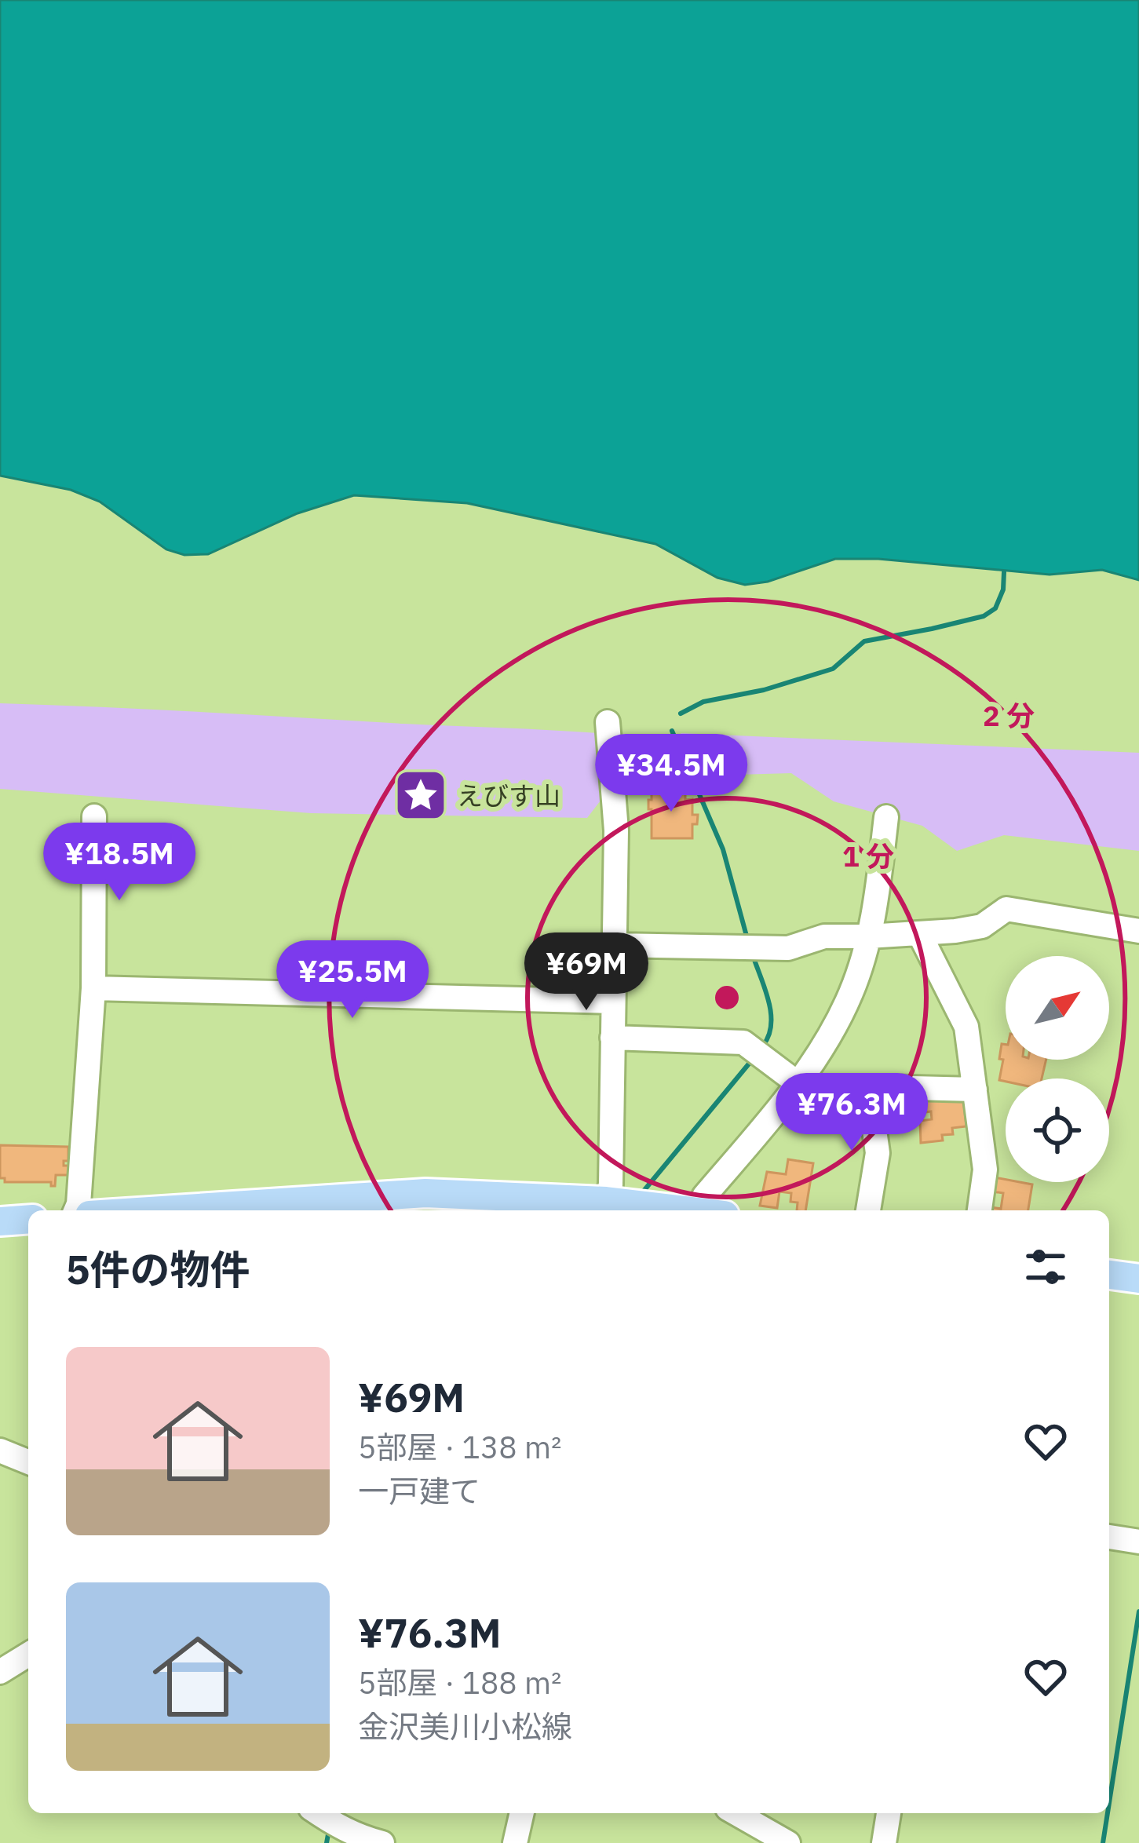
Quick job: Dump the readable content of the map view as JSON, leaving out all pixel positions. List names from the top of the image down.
{
  "places": {
    "place": ["えびす山"]
  },
  "north": "top right",
  "page": {
    "price": [
      "¥34.5M",
      "¥18.5M",
      "¥69M",
      "¥25.5M",
      "¥76.3M"
    ],
    "heading": "5件の物件",
    "list": [
      {
        "name": "¥69M",
        "note": "5部屋 · 138 m² · 一戸建て"
      },
      {
        "name": "¥76.3M",
        "note": "5部屋 · 188 m² · 金沢美川小松線"
      }
    ]
  },
  "rings": ["2 分", "1 分"]
}
